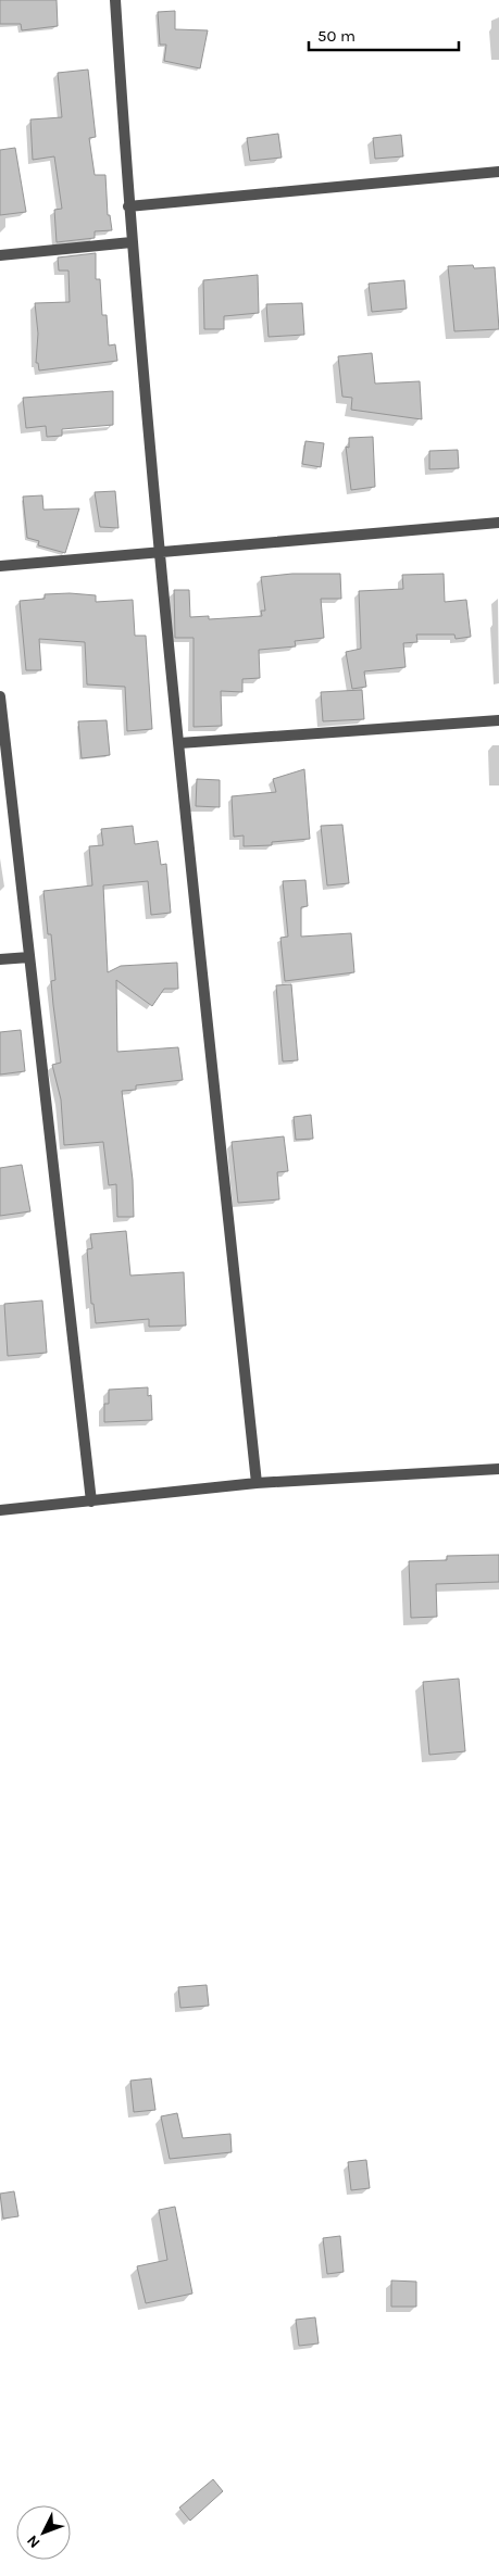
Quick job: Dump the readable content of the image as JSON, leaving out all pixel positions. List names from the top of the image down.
{
  "scale_bar": "50 m",
  "north": "bottom left"
}
